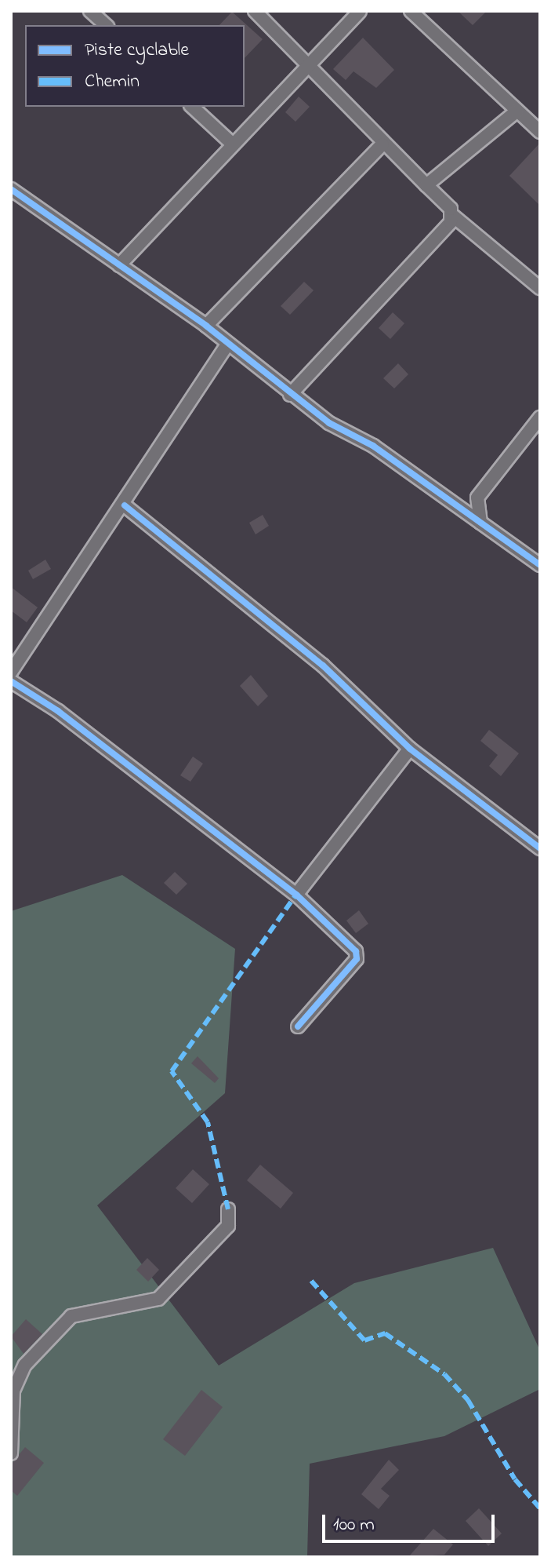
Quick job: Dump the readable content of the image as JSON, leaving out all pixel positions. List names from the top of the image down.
{
  "legend": ["Piste cyclable", "Chemin"],
  "scale_bar": "100 m"
}
